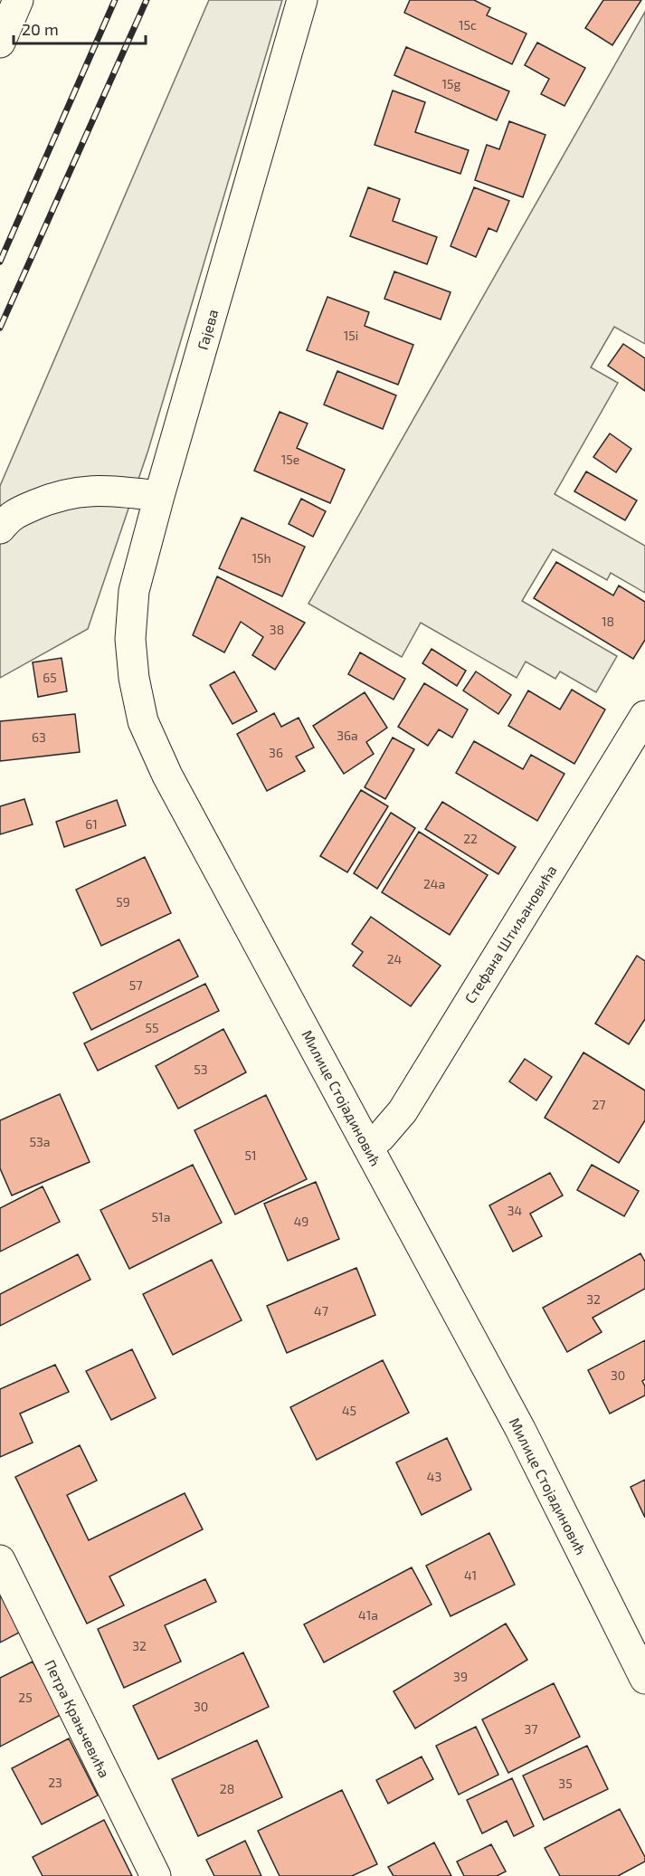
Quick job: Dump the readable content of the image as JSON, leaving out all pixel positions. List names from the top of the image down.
{
  "streets": {
    "street": [
      "Гајева",
      "Стефана Штиљановића",
      "Милице Стојадиновић",
      "Петра Крањчевића"
    ]
  },
  "crossings": [
    ["Гајева", "Милице Стојадиновић"],
    ["Стефана Штиљановића", "Милице Стојадиновић"]
  ],
  "house_numbers": [
    "15c",
    "15g",
    "15i",
    "15e",
    "15h",
    "18",
    "38",
    "65",
    "36a",
    "63",
    "36",
    "61",
    "22",
    "24a",
    "59",
    "24",
    "57",
    "55",
    "53",
    "27",
    "53a",
    "51",
    "34",
    "51a",
    "49",
    "32",
    "47",
    "30",
    "45",
    "43",
    "41",
    "41a",
    "32",
    "39",
    "25",
    "30",
    "37",
    "23",
    "35",
    "28"
  ],
  "scale_bar": "20 m"
}
